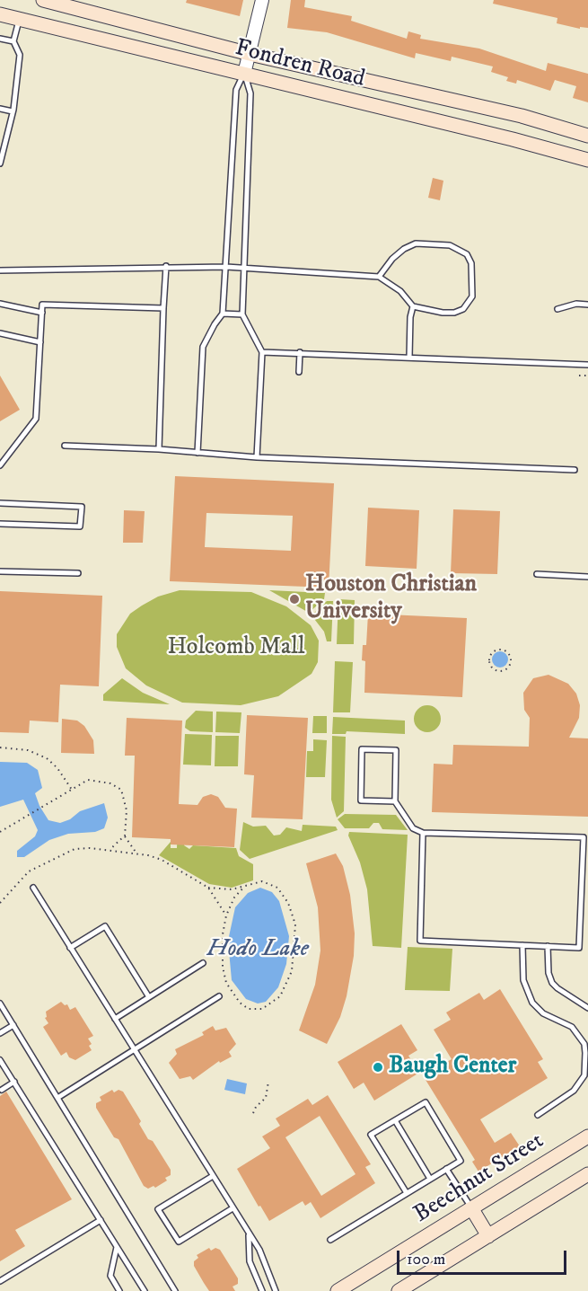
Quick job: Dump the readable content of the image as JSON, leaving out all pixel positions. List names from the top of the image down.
{
  "streets": {
    "main road": ["Fondren Road", "Beechnut Street"]
  },
  "water": ["Hodo Lake"],
  "parks": ["Holcomb Mall"],
  "places": ["Houston Christian University", "Baugh Center"],
  "scale_bar": "100 m"
}
